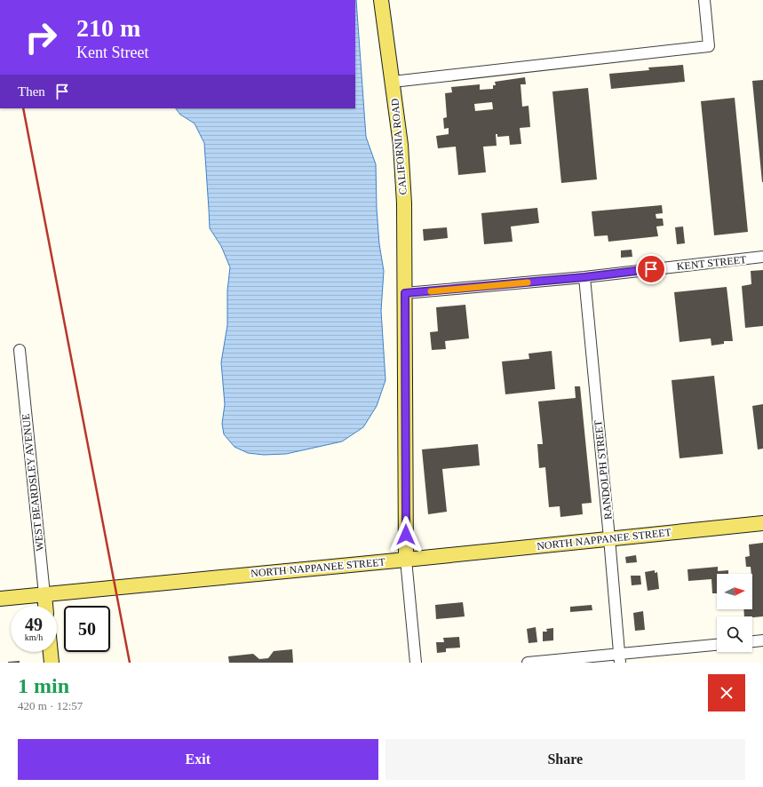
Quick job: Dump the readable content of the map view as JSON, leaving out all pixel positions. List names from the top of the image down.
{
  "streets": {
    "main road": ["CALIFORNIA ROAD", "WEST BEARDSLEY AVENUE", "NORTH NAPPANEE STREET"],
    "street": ["KENT STREET", "RANDOLPH STREET"]
  },
  "crossings": [
    ["CALIFORNIA ROAD", "KENT STREET"],
    ["CALIFORNIA ROAD", "NORTH NAPPANEE STREET"],
    ["KENT STREET", "RANDOLPH STREET"],
    ["RANDOLPH STREET", "NORTH NAPPANEE STREET"],
    ["WEST BEARDSLEY AVENUE", "NORTH NAPPANEE STREET"]
  ],
  "north": "right",
  "page": {
    "turn": ["210 m", "Kent Street"],
    "then": "Then",
    "speed": "49 km/h",
    "limit": "50",
    "heading": ["1 min", "420 m · 12:57"],
    "buttons": ["Exit", "Share"]
  }
}
